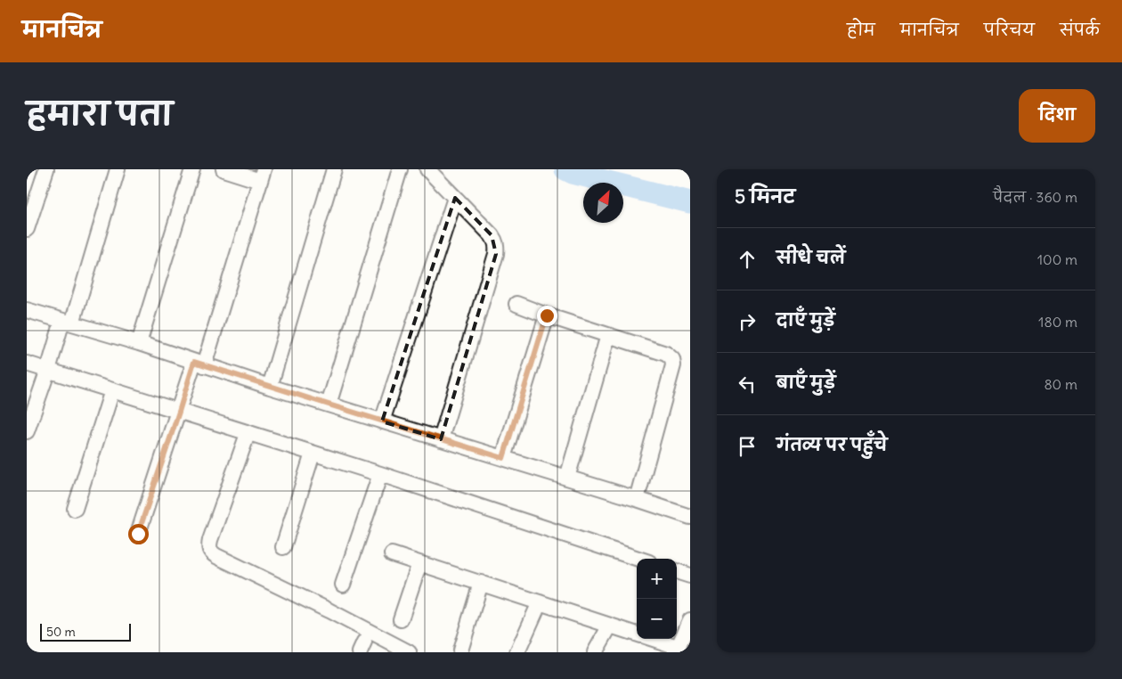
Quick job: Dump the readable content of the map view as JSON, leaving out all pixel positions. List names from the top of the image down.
{
  "scale_bar": "50 m",
  "north": "top right",
  "page": {
    "header": "मानचित्र",
    "nav": [
      "होम",
      "मानचित्र",
      "परिचय",
      "संपर्क"
    ],
    "title": "हमारा पता",
    "buttons": "दिशा",
    "heading": ["5 मिनट", "पैदल · 360 m"],
    "list": [
      ["सीधे चलें", "100 m"],
      ["दाएँ मुड़ें", "180 m"],
      ["बाएँ मुड़ें", "80 m"],
      "गंतव्य पर पहुँचे"
    ],
    "map_buttons": ["+", "−"],
    "scale": "50 m"
  }
}
